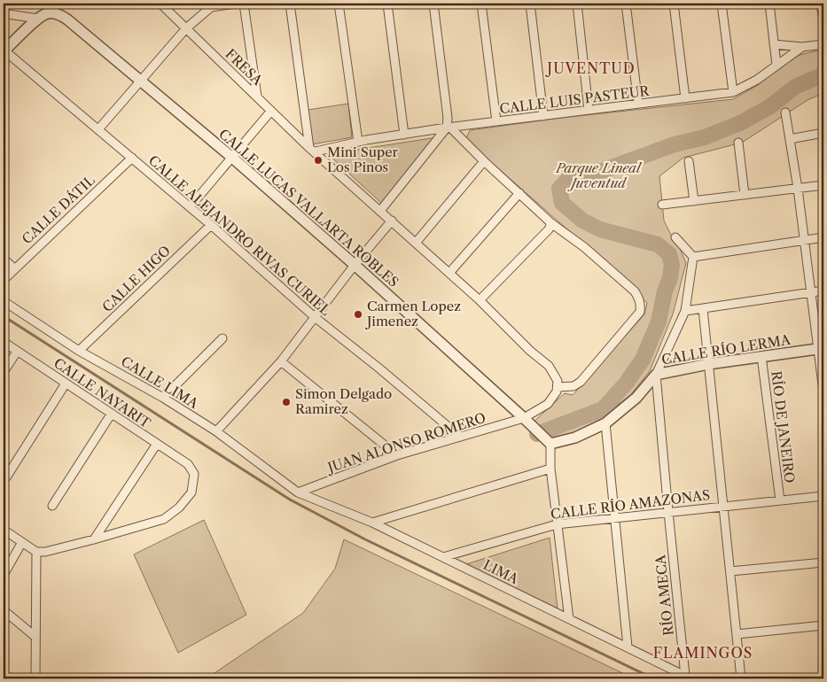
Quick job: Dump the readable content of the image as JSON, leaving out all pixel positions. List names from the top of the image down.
{
  "streets": {
    "street": [
      "FRESA",
      "CALLE LUIS PASTEUR",
      "CALLE LUCAS VALLARTA ROBLES",
      "CALLE DÁTIL",
      "CALLE ALEJANDRO RIVAS CURIEL",
      "CALLE HIGO",
      "CALLE RÍO LERMA",
      "CALLE LIMA",
      "CALLE NAYARIT",
      "RÍO DE JANEIRO",
      "JUAN ALONSO ROMERO",
      "CALLE RÍO AMAZONAS",
      "LIMA",
      "RÍO AMECA"
    ]
  },
  "crossings": [
    ["FRESA", "CALLE LUIS PASTEUR"],
    ["FRESA", "JUAN ALONSO ROMERO"],
    ["CALLE LUCAS VALLARTA ROBLES", "CALLE RÍO LERMA"],
    ["CALLE LUCAS VALLARTA ROBLES", "JUAN ALONSO ROMERO"],
    ["CALLE DÁTIL", "CALLE ALEJANDRO RIVAS CURIEL"],
    ["CALLE ALEJANDRO RIVAS CURIEL", "CALLE HIGO"],
    ["CALLE ALEJANDRO RIVAS CURIEL", "JUAN ALONSO ROMERO"],
    ["CALLE HIGO", "CALLE LIMA"],
    ["CALLE RÍO LERMA", "RÍO DE JANEIRO"],
    ["CALLE RÍO LERMA", "RÍO AMECA"],
    ["CALLE LIMA", "JUAN ALONSO ROMERO"],
    ["CALLE LIMA", "LIMA"],
    ["RÍO DE JANEIRO", "CALLE RÍO AMAZONAS"],
    ["JUAN ALONSO ROMERO", "LIMA"],
    ["CALLE RÍO AMAZONAS", "LIMA"],
    ["CALLE RÍO AMAZONAS", "RÍO AMECA"],
    ["LIMA", "RÍO AMECA"]
  ],
  "districts": ["JUVENTUD", "FLAMINGOS"],
  "parks": ["Parque Lineal Juventud"],
  "places": ["Mini Super Los Pinos", "Carmen Lopez Jimenez", "Simon Delgado Ramirez"]
}
